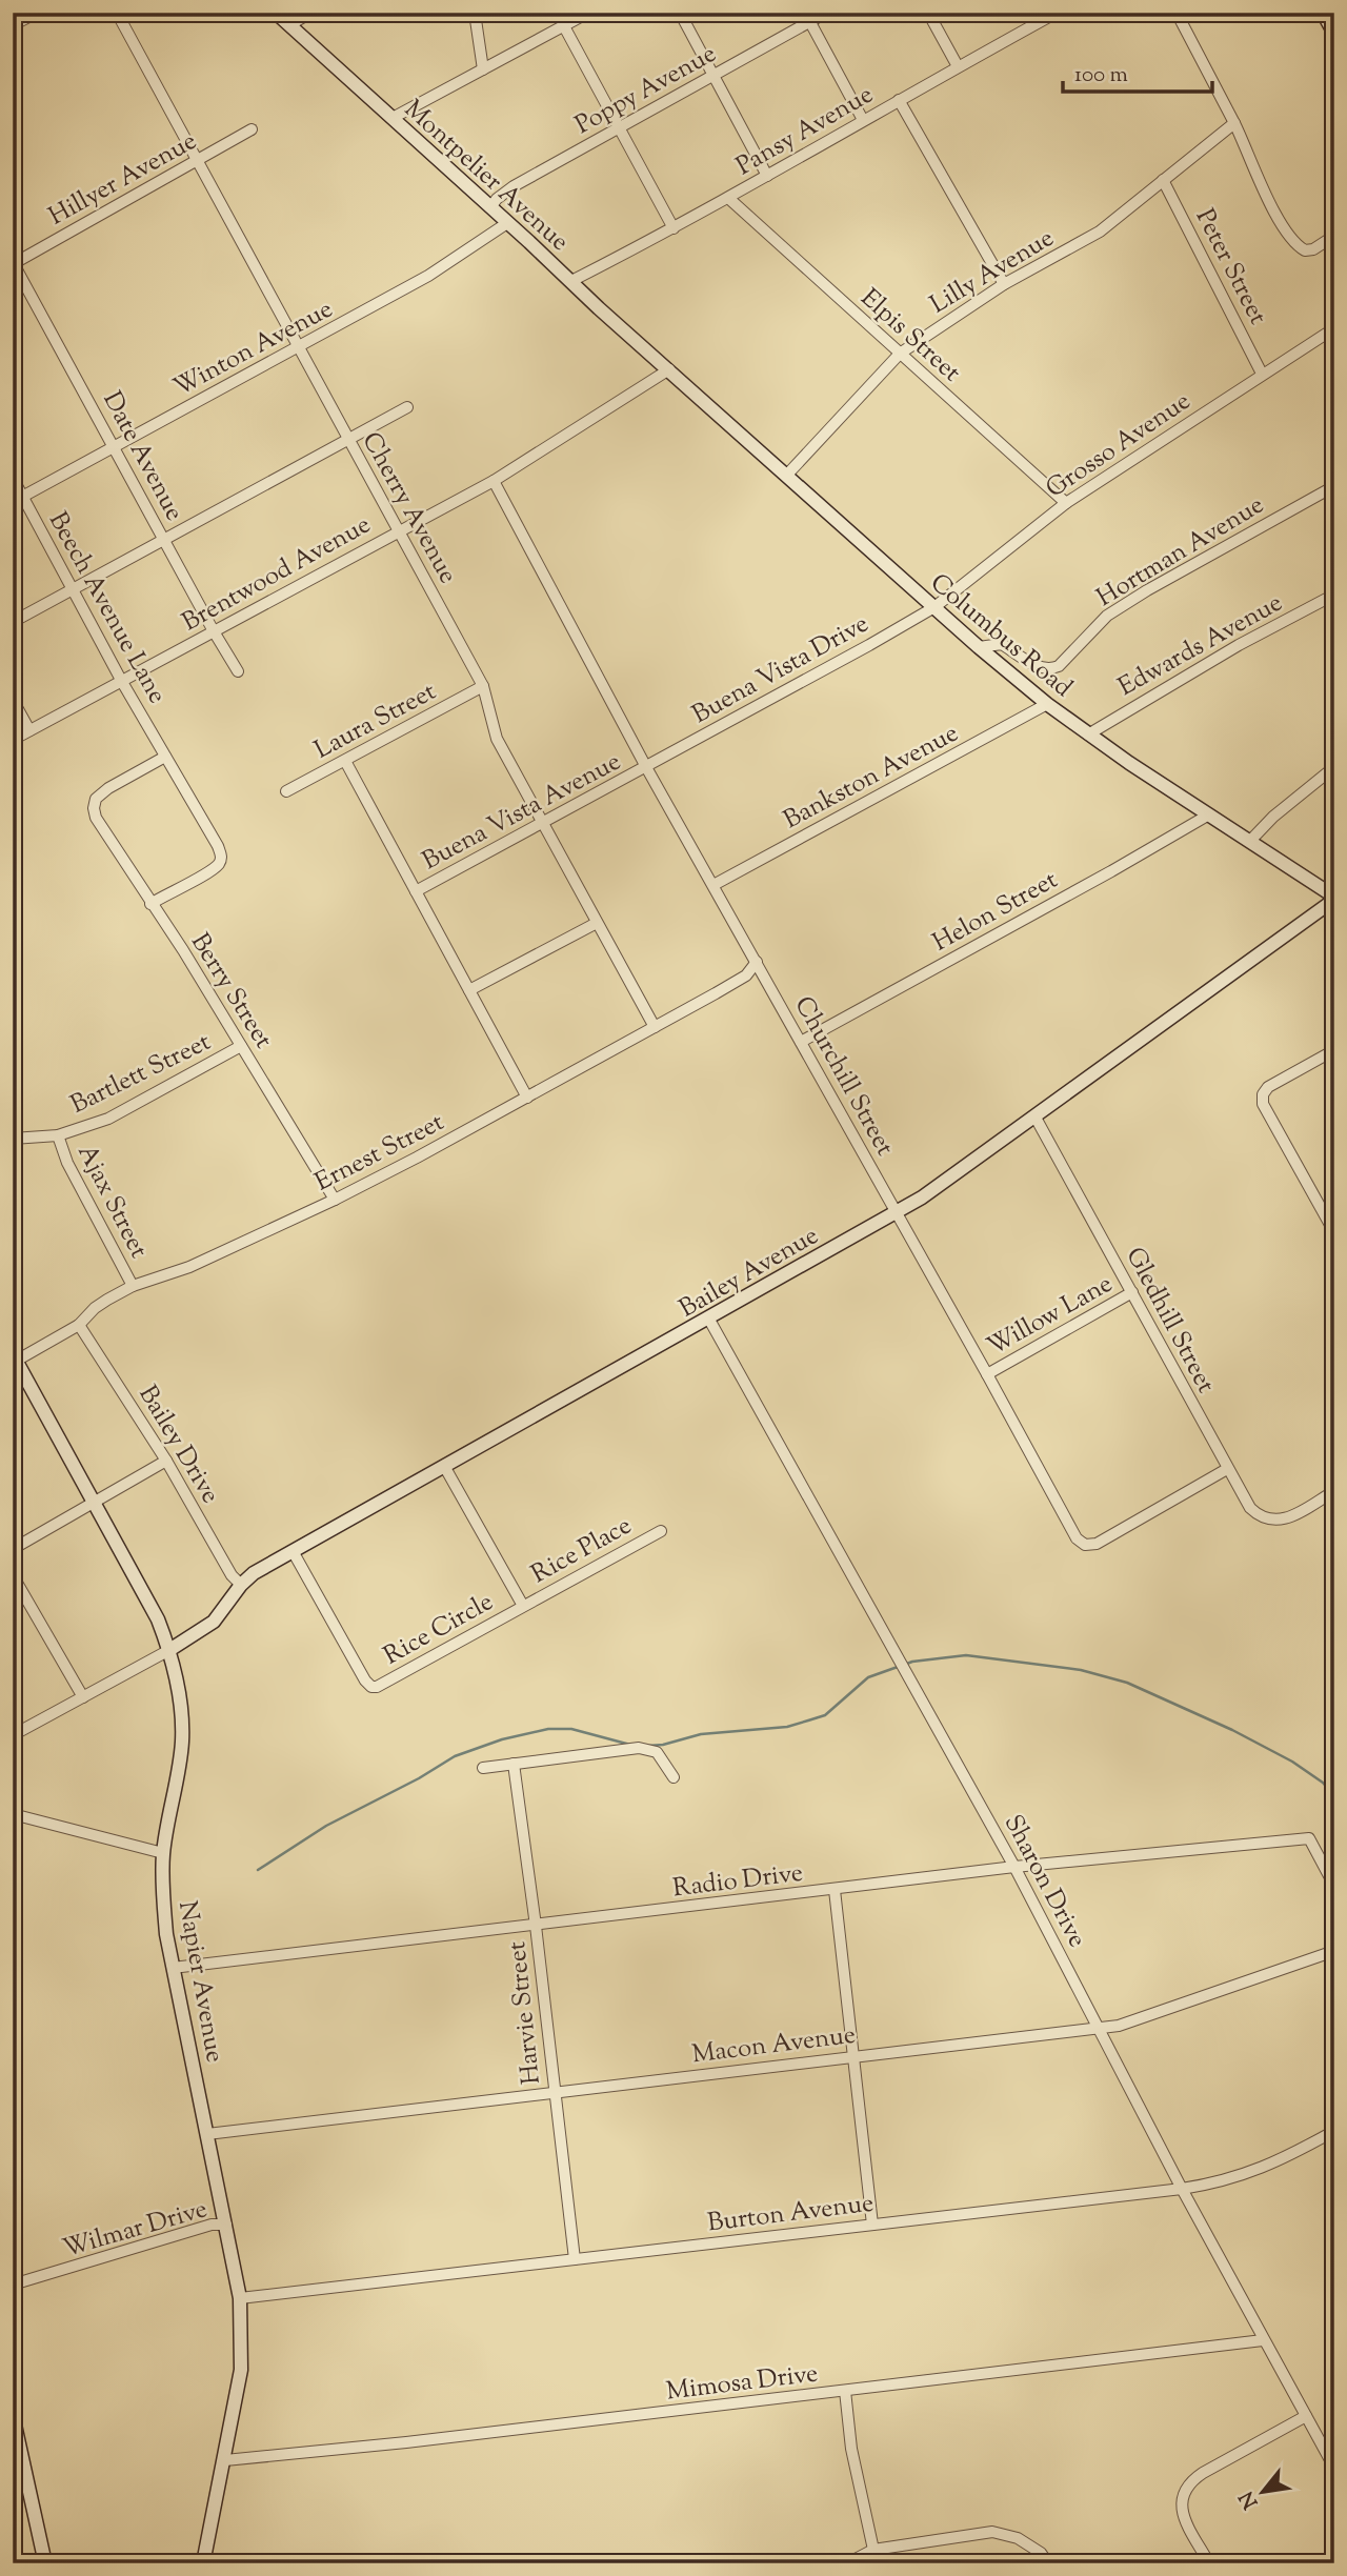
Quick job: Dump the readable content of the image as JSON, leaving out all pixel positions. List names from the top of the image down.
{
  "streets": {
    "street": [
      "Poppy Avenue",
      "Pansy Avenue",
      "Montpelier Avenue",
      "Hillyer Avenue",
      "Peter Street",
      "Lilly Avenue",
      "Elpis Street",
      "Winton Avenue",
      "Grosso Avenue",
      "Date Avenue",
      "Cherry Avenue",
      "Hortman Avenue",
      "Brentwood Avenue",
      "Beech Avenue Lane",
      "Columbus Road",
      "Edwards Avenue",
      "Buena Vista Drive",
      "Laura Street",
      "Bankston Avenue",
      "Buena Vista Avenue",
      "Helon Street",
      "Berry Street",
      "Bartlett Street",
      "Churchill Street",
      "Ernest Street",
      "Ajax Street",
      "Bailey Avenue",
      "Willow Lane",
      "Gledhill Street",
      "Bailey Drive",
      "Rice Place",
      "Rice Circle",
      "Radio Drive",
      "Sharon Drive",
      "Napier Avenue",
      "Harvie Street",
      "Macon Avenue",
      "Burton Avenue",
      "Wilmar Drive",
      "Mimosa Drive"
    ]
  },
  "crossings": [
    ["Poppy Avenue", "Montpelier Avenue"],
    ["Pansy Avenue", "Montpelier Avenue"],
    ["Pansy Avenue", "Elpis Street"],
    ["Montpelier Avenue", "Winton Avenue"],
    ["Montpelier Avenue", "Brentwood Avenue"],
    ["Montpelier Avenue", "Columbus Road"],
    ["Hillyer Avenue", "Date Avenue"],
    ["Hillyer Avenue", "Cherry Avenue"],
    ["Peter Street", "Lilly Avenue"],
    ["Peter Street", "Grosso Avenue"],
    ["Lilly Avenue", "Elpis Street"],
    ["Lilly Avenue", "Columbus Road"],
    ["Elpis Street", "Grosso Avenue"],
    ["Winton Avenue", "Date Avenue"],
    ["Winton Avenue", "Cherry Avenue"],
    ["Winton Avenue", "Beech Avenue Lane"],
    ["Grosso Avenue", "Columbus Road"],
    ["Grosso Avenue", "Buena Vista Drive"],
    ["Date Avenue", "Brentwood Avenue"],
    ["Cherry Avenue", "Brentwood Avenue"],
    ["Cherry Avenue", "Laura Street"],
    ["Cherry Avenue", "Buena Vista Avenue"],
    ["Cherry Avenue", "Ernest Street"],
    ["Hortman Avenue", "Columbus Road"],
    ["Brentwood Avenue", "Beech Avenue Lane"],
    ["Brentwood Avenue", "Columbus Road"],
    ["Brentwood Avenue", "Churchill Street"],
    ["Beech Avenue Lane", "Berry Street"],
    ["Columbus Road", "Edwards Avenue"],
    ["Columbus Road", "Buena Vista Drive"],
    ["Columbus Road", "Bankston Avenue"],
    ["Columbus Road", "Helon Street"],
    ["Columbus Road", "Bailey Avenue"],
    ["Buena Vista Drive", "Buena Vista Avenue"],
    ["Buena Vista Drive", "Churchill Street"],
    ["Bankston Avenue", "Churchill Street"],
    ["Buena Vista Avenue", "Churchill Street"],
    ["Helon Street", "Churchill Street"],
    ["Berry Street", "Bartlett Street"],
    ["Berry Street", "Ernest Street"],
    ["Bartlett Street", "Ajax Street"],
    ["Churchill Street", "Ernest Street"],
    ["Churchill Street", "Bailey Avenue"],
    ["Churchill Street", "Willow Lane"],
    ["Churchill Street", "Gledhill Street"],
    ["Ernest Street", "Ajax Street"],
    ["Ernest Street", "Bailey Drive"],
    ["Ernest Street", "Napier Avenue"],
    ["Bailey Avenue", "Gledhill Street"],
    ["Bailey Avenue", "Bailey Drive"],
    ["Bailey Avenue", "Rice Circle"],
    ["Bailey Avenue", "Sharon Drive"],
    ["Bailey Avenue", "Napier Avenue"],
    ["Willow Lane", "Gledhill Street"],
    ["Rice Place", "Rice Circle"],
    ["Radio Drive", "Sharon Drive"],
    ["Radio Drive", "Napier Avenue"],
    ["Radio Drive", "Harvie Street"],
    ["Sharon Drive", "Macon Avenue"],
    ["Sharon Drive", "Burton Avenue"],
    ["Sharon Drive", "Mimosa Drive"],
    ["Napier Avenue", "Macon Avenue"],
    ["Napier Avenue", "Burton Avenue"],
    ["Napier Avenue", "Wilmar Drive"],
    ["Napier Avenue", "Mimosa Drive"],
    ["Harvie Street", "Macon Avenue"],
    ["Harvie Street", "Burton Avenue"]
  ],
  "scale_bar": "100 m",
  "north": "bottom left"
}
